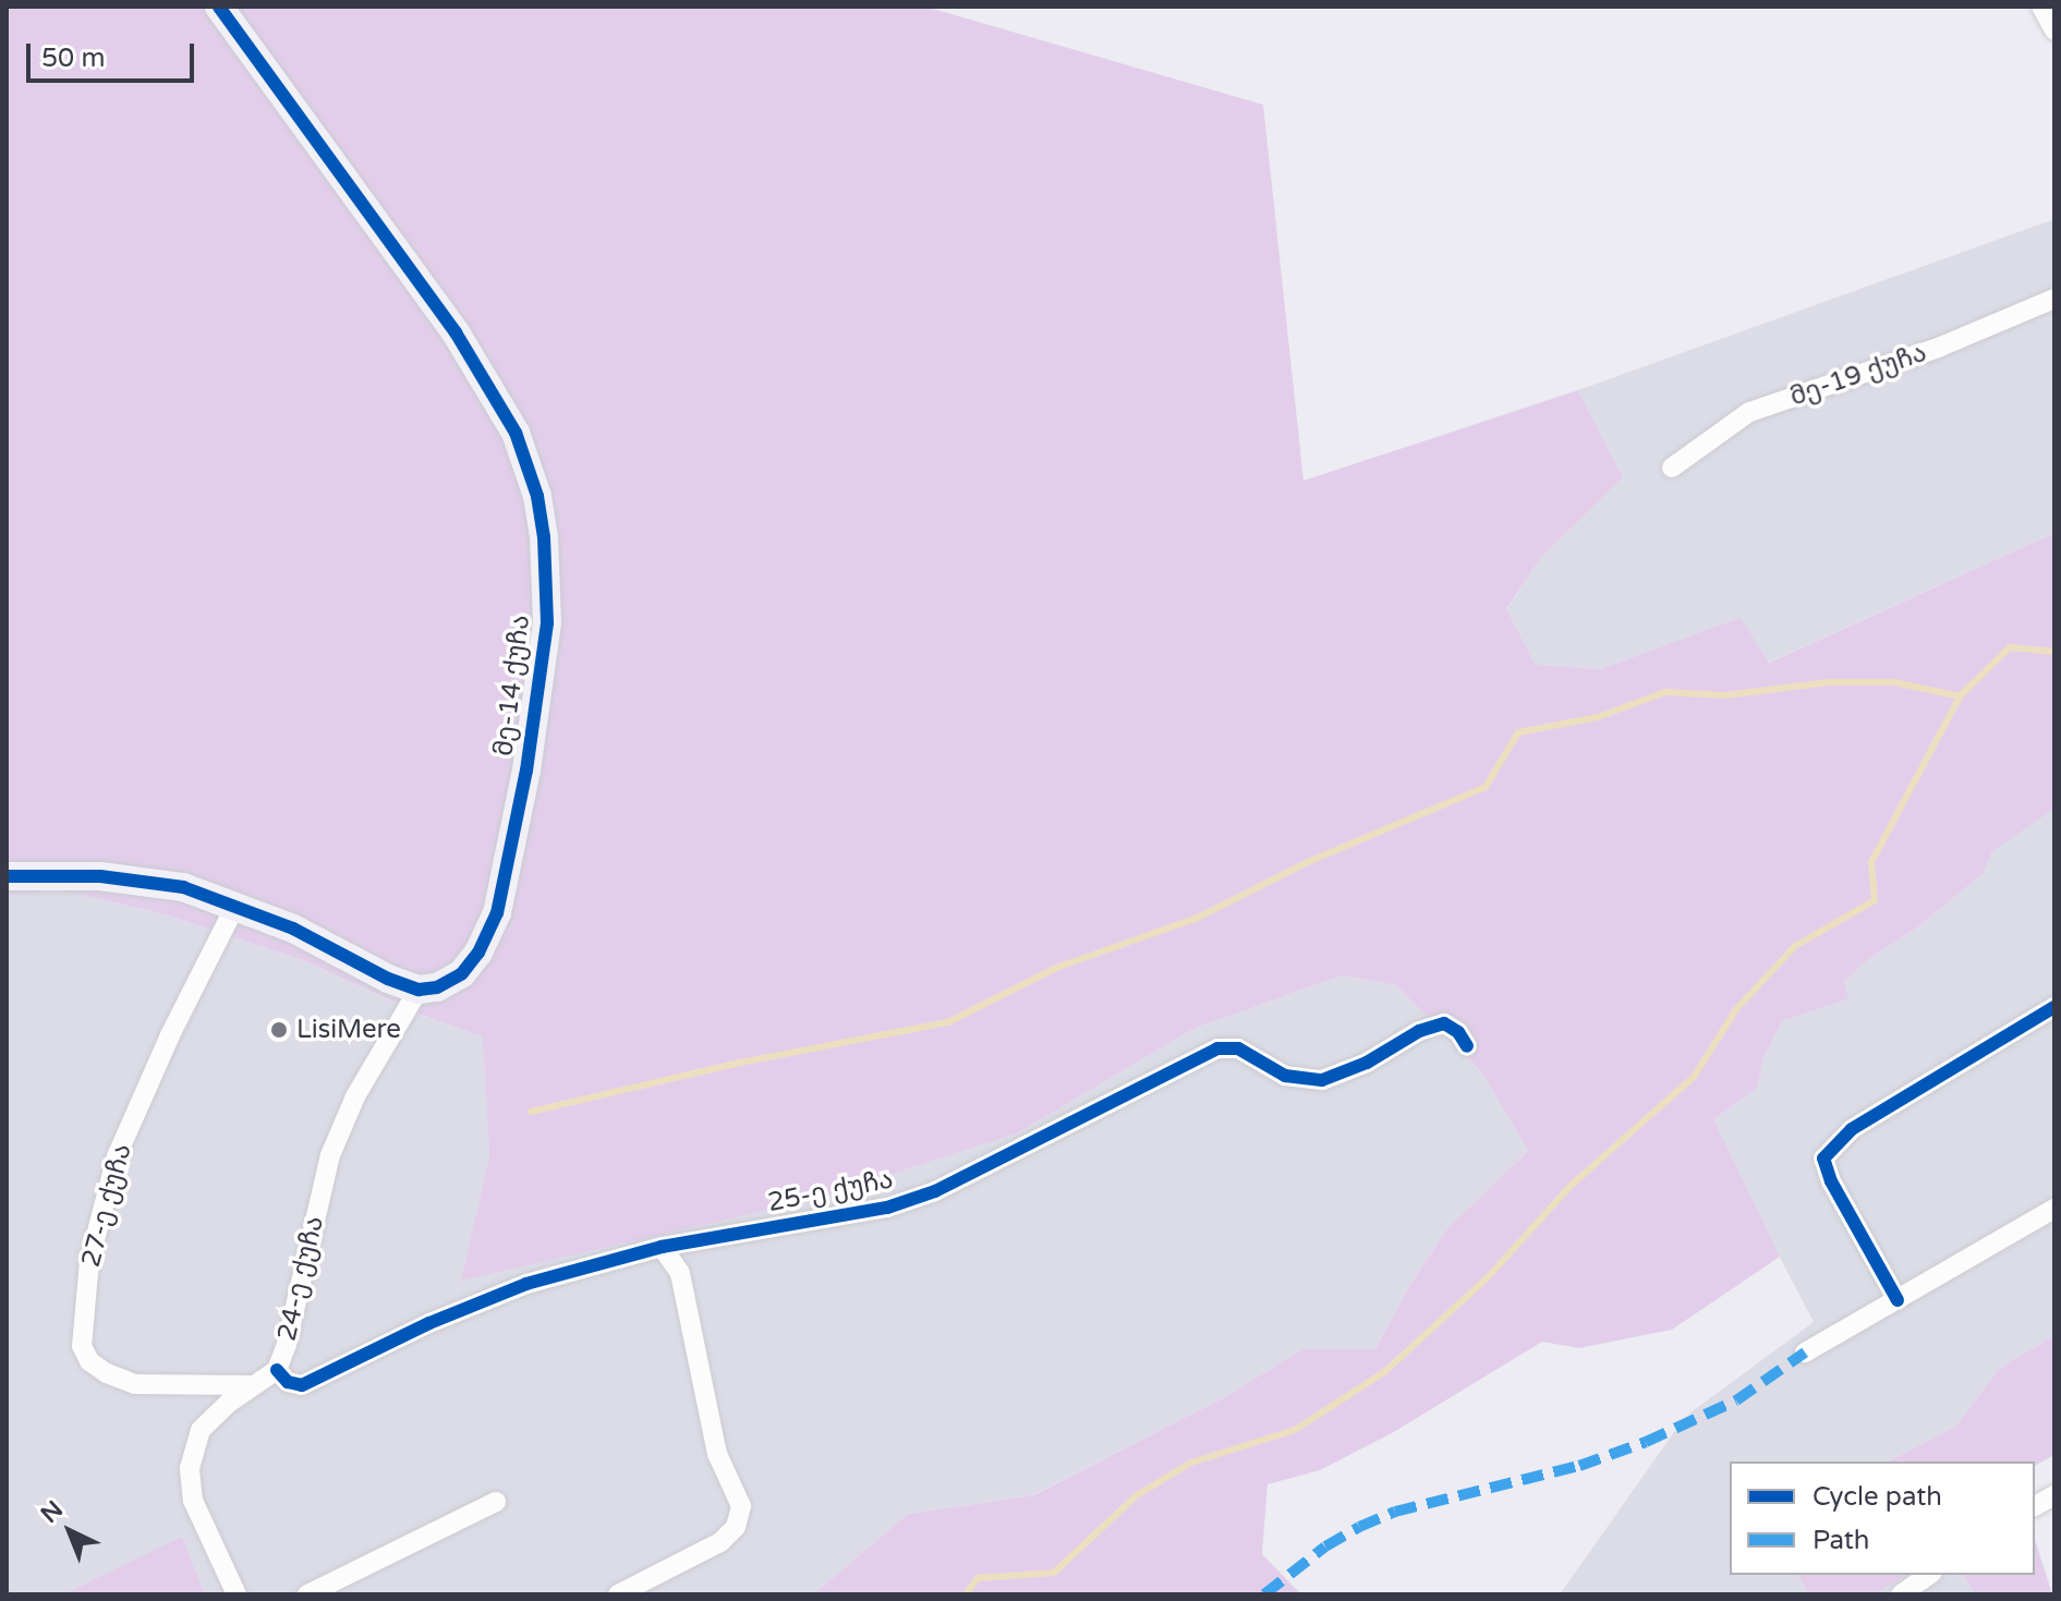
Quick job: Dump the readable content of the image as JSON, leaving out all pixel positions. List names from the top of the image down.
{
  "streets": {
    "street": [
      "მე-19 ქუჩა",
      "მე-14 ქუჩა",
      "25-ე ქუჩა",
      "27-ე ქუჩა",
      "24-ე ქუჩა"
    ]
  },
  "crossings": [
    ["მე-14 ქუჩა", "24-ე ქუჩა"],
    ["25-ე ქუჩა", "24-ე ქუჩა"],
    ["27-ე ქუჩა", "24-ე ქუჩა"]
  ],
  "places": ["LisiMere"],
  "legend": ["Cycle path", "Path"],
  "scale_bar": "50 m",
  "north": "top left"
}
